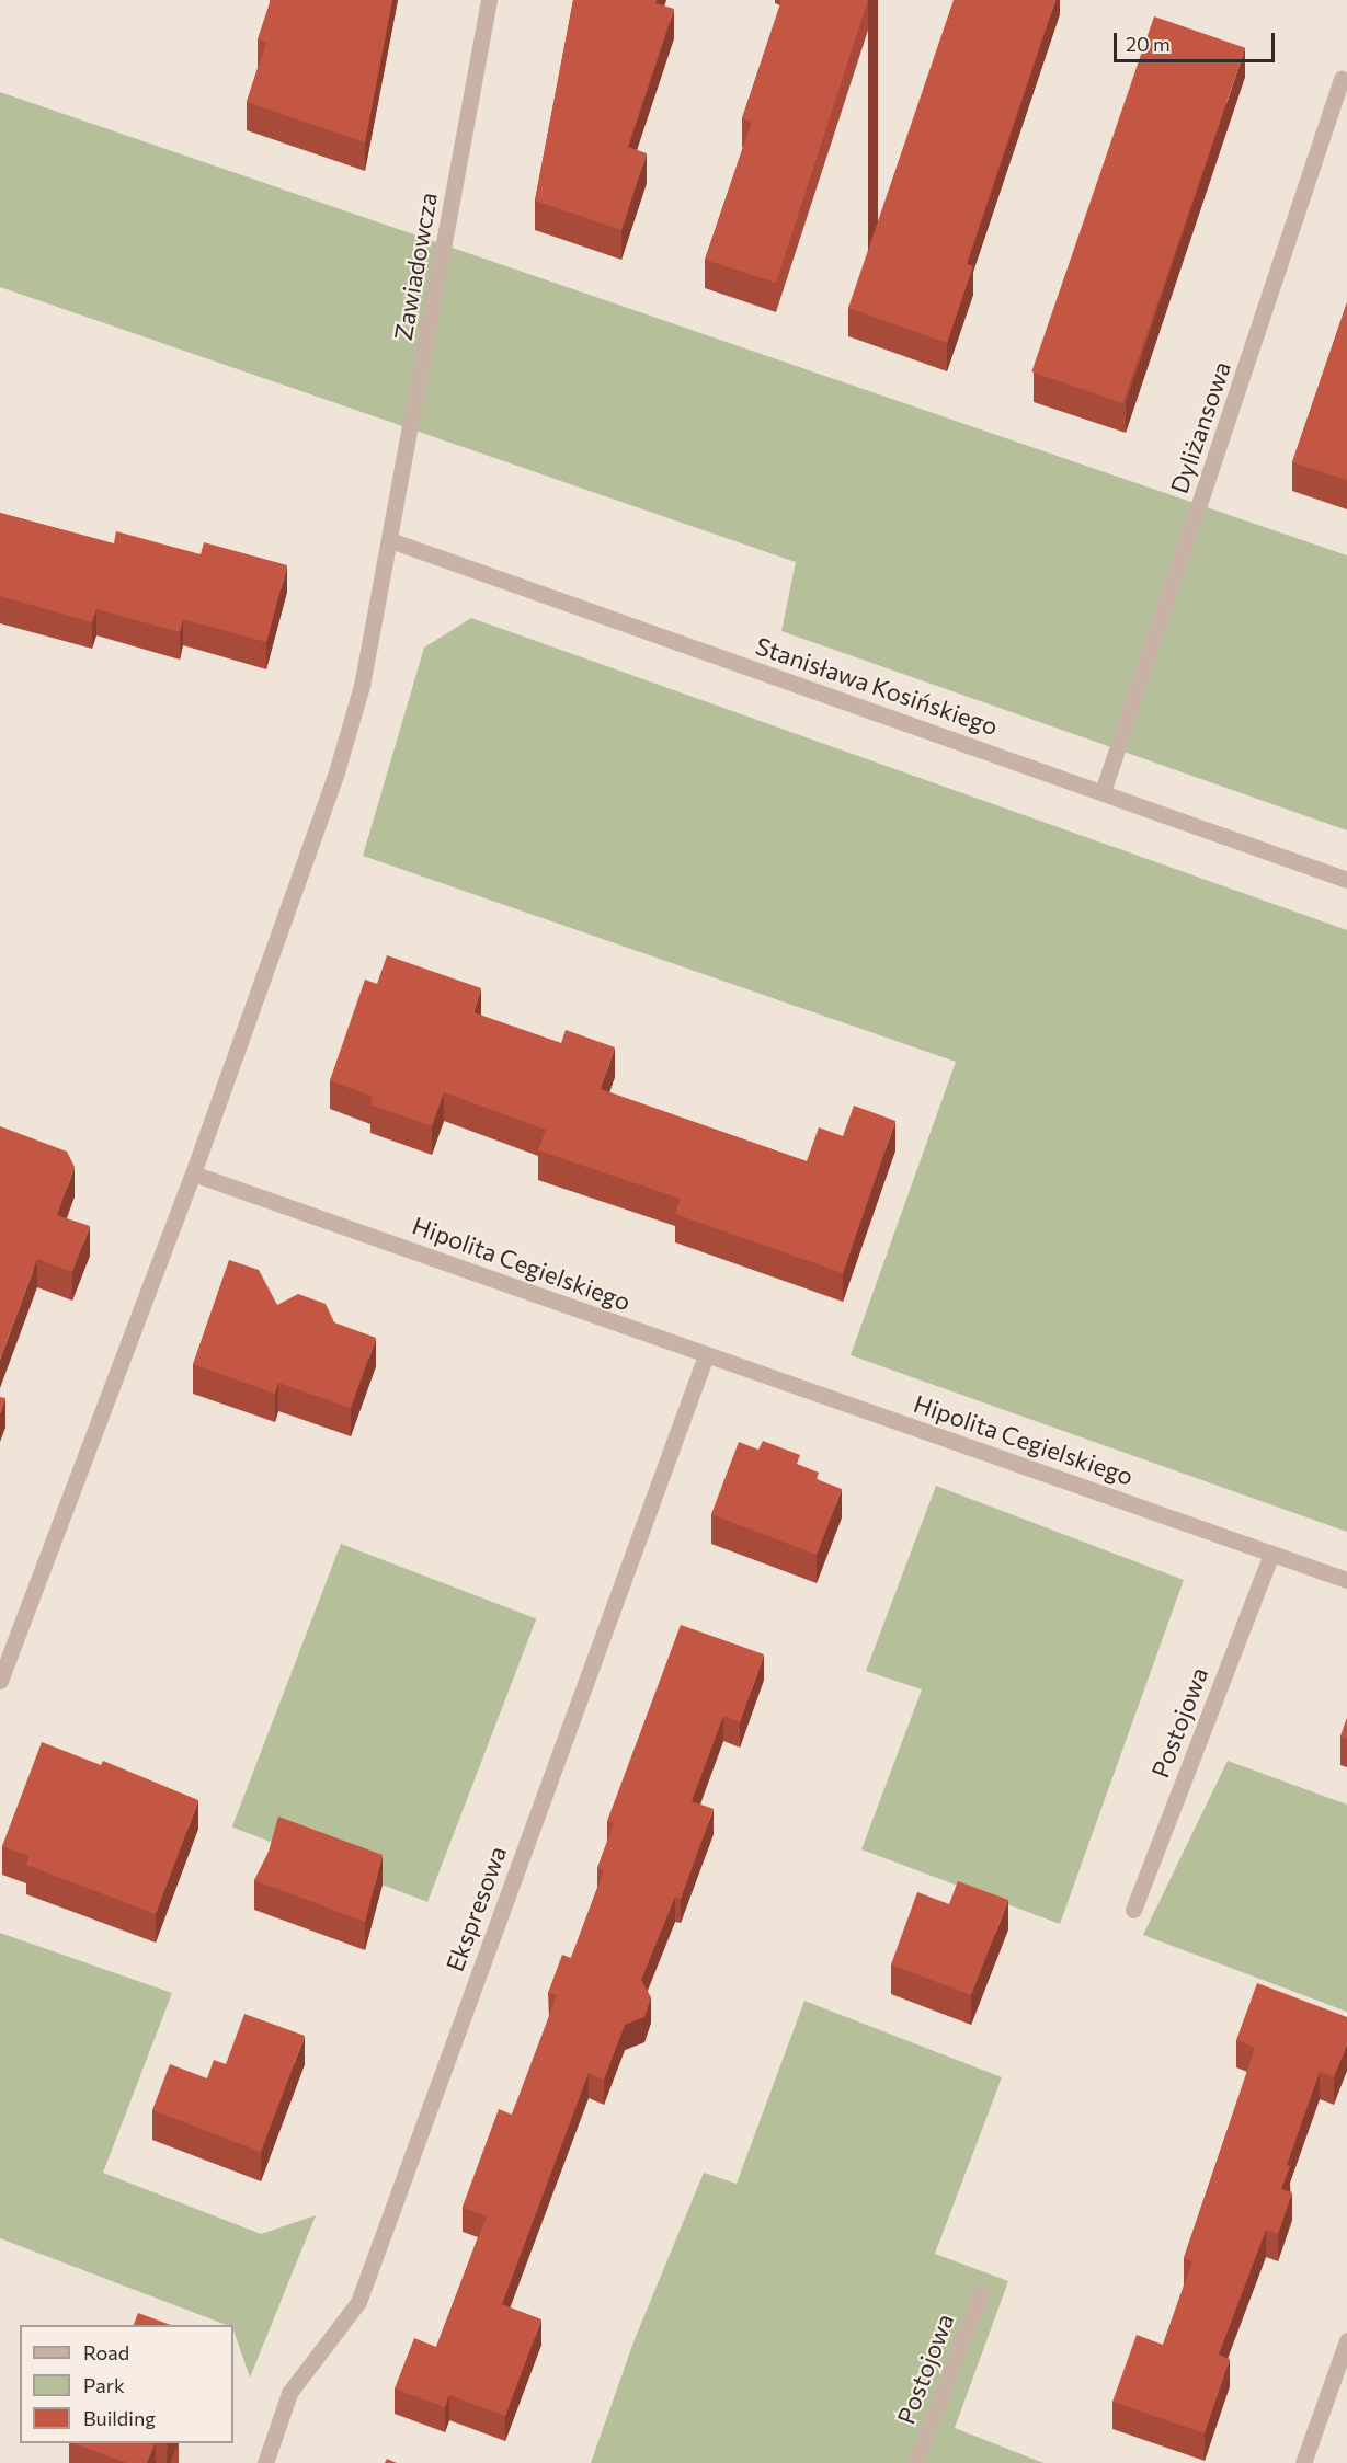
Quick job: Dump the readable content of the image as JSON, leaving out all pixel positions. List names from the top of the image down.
{
  "streets": {
    "street": [
      "Zawiadowcza",
      "Dyliżansowa",
      "Stanisława Kosińskiego",
      "Hipolita Cegielskiego",
      "Postojowa",
      "Ekspresowa"
    ]
  },
  "crossings": [
    ["Zawiadowcza", "Stanisława Kosińskiego"],
    ["Zawiadowcza", "Hipolita Cegielskiego"],
    ["Dyliżansowa", "Stanisława Kosińskiego"],
    ["Hipolita Cegielskiego", "Postojowa"],
    ["Hipolita Cegielskiego", "Ekspresowa"]
  ],
  "legend": ["Road", "Park", "Building"],
  "scale_bar": "20 m"
}
